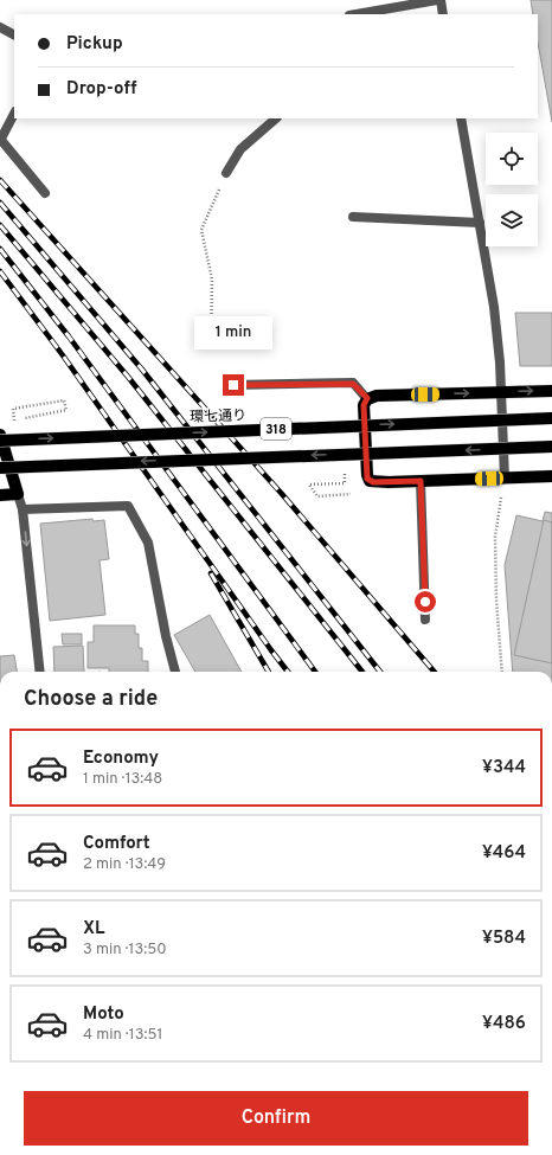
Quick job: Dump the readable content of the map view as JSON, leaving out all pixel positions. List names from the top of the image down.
{
  "streets": {
    "main road": ["環七通り", "318"]
  },
  "page": {
    "banner": ["Pickup", "Drop-off"],
    "bubble": "1 min",
    "heading": "Choose a ride",
    "list": [
      {
        "name": "Economy",
        "note": "1 min · 13:48",
        "value": "¥344"
      },
      {
        "name": "Comfort",
        "note": "2 min · 13:49",
        "value": "¥464"
      },
      {
        "name": "XL",
        "note": "3 min · 13:50",
        "value": "¥584"
      },
      {
        "name": "Moto",
        "note": "4 min · 13:51",
        "value": "¥486"
      }
    ],
    "buttons": "Confirm"
  }
}
